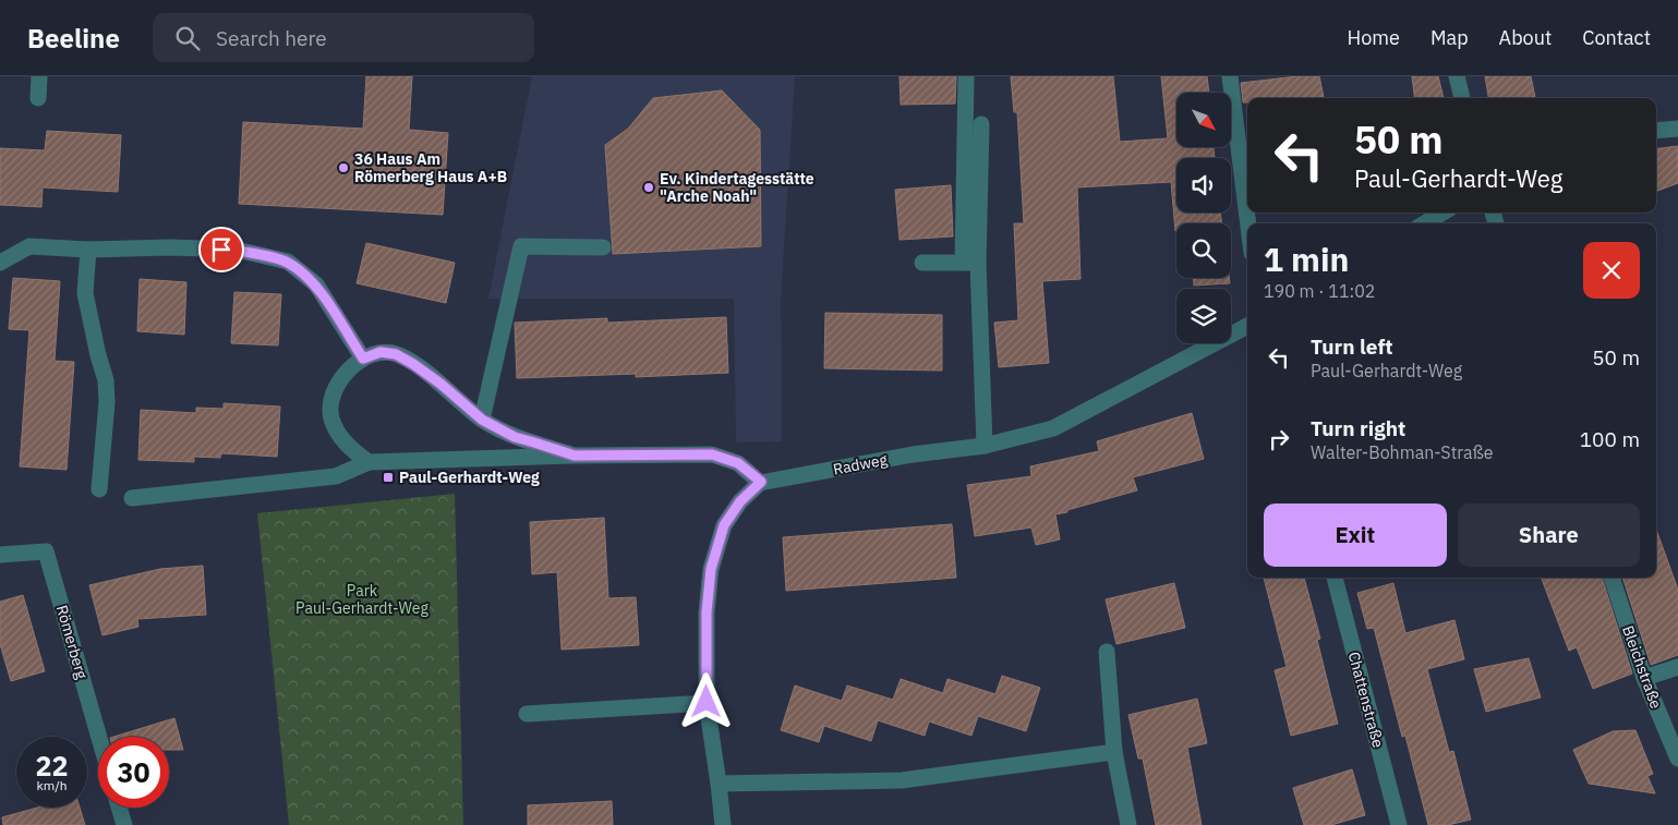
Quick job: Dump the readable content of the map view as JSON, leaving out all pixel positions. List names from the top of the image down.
{
  "streets": {
    "street": [
      "Radweg",
      "Römerberg",
      "Bleichstraße",
      "Chattenstraße"
    ]
  },
  "parks": ["Park Paul-Gerhardt-Weg"],
  "places": {
    "other": ["36 Haus Am Römerberg Haus A+B", "Ev. Kindertagesstätte \"Arche Noah\""],
    "transit": ["Paul-Gerhardt-Weg"]
  },
  "north": "bottom right",
  "page": {
    "header": "Beeline",
    "search": "Search here",
    "nav": [
      "Home",
      "Map",
      "About",
      "Contact"
    ],
    "turn": ["50 m", "Paul-Gerhardt-Weg"],
    "heading": ["1 min", "190 m · 11:02"],
    "list": [
      {
        "name": "Turn left",
        "note": "Paul-Gerhardt-Weg",
        "value": "50 m"
      },
      {
        "name": "Turn right",
        "note": "Walter-Bohman-Straße",
        "value": "100 m"
      }
    ],
    "buttons": ["Exit", "Share"],
    "speed": "22 km/h",
    "limit": "30"
  }
}
